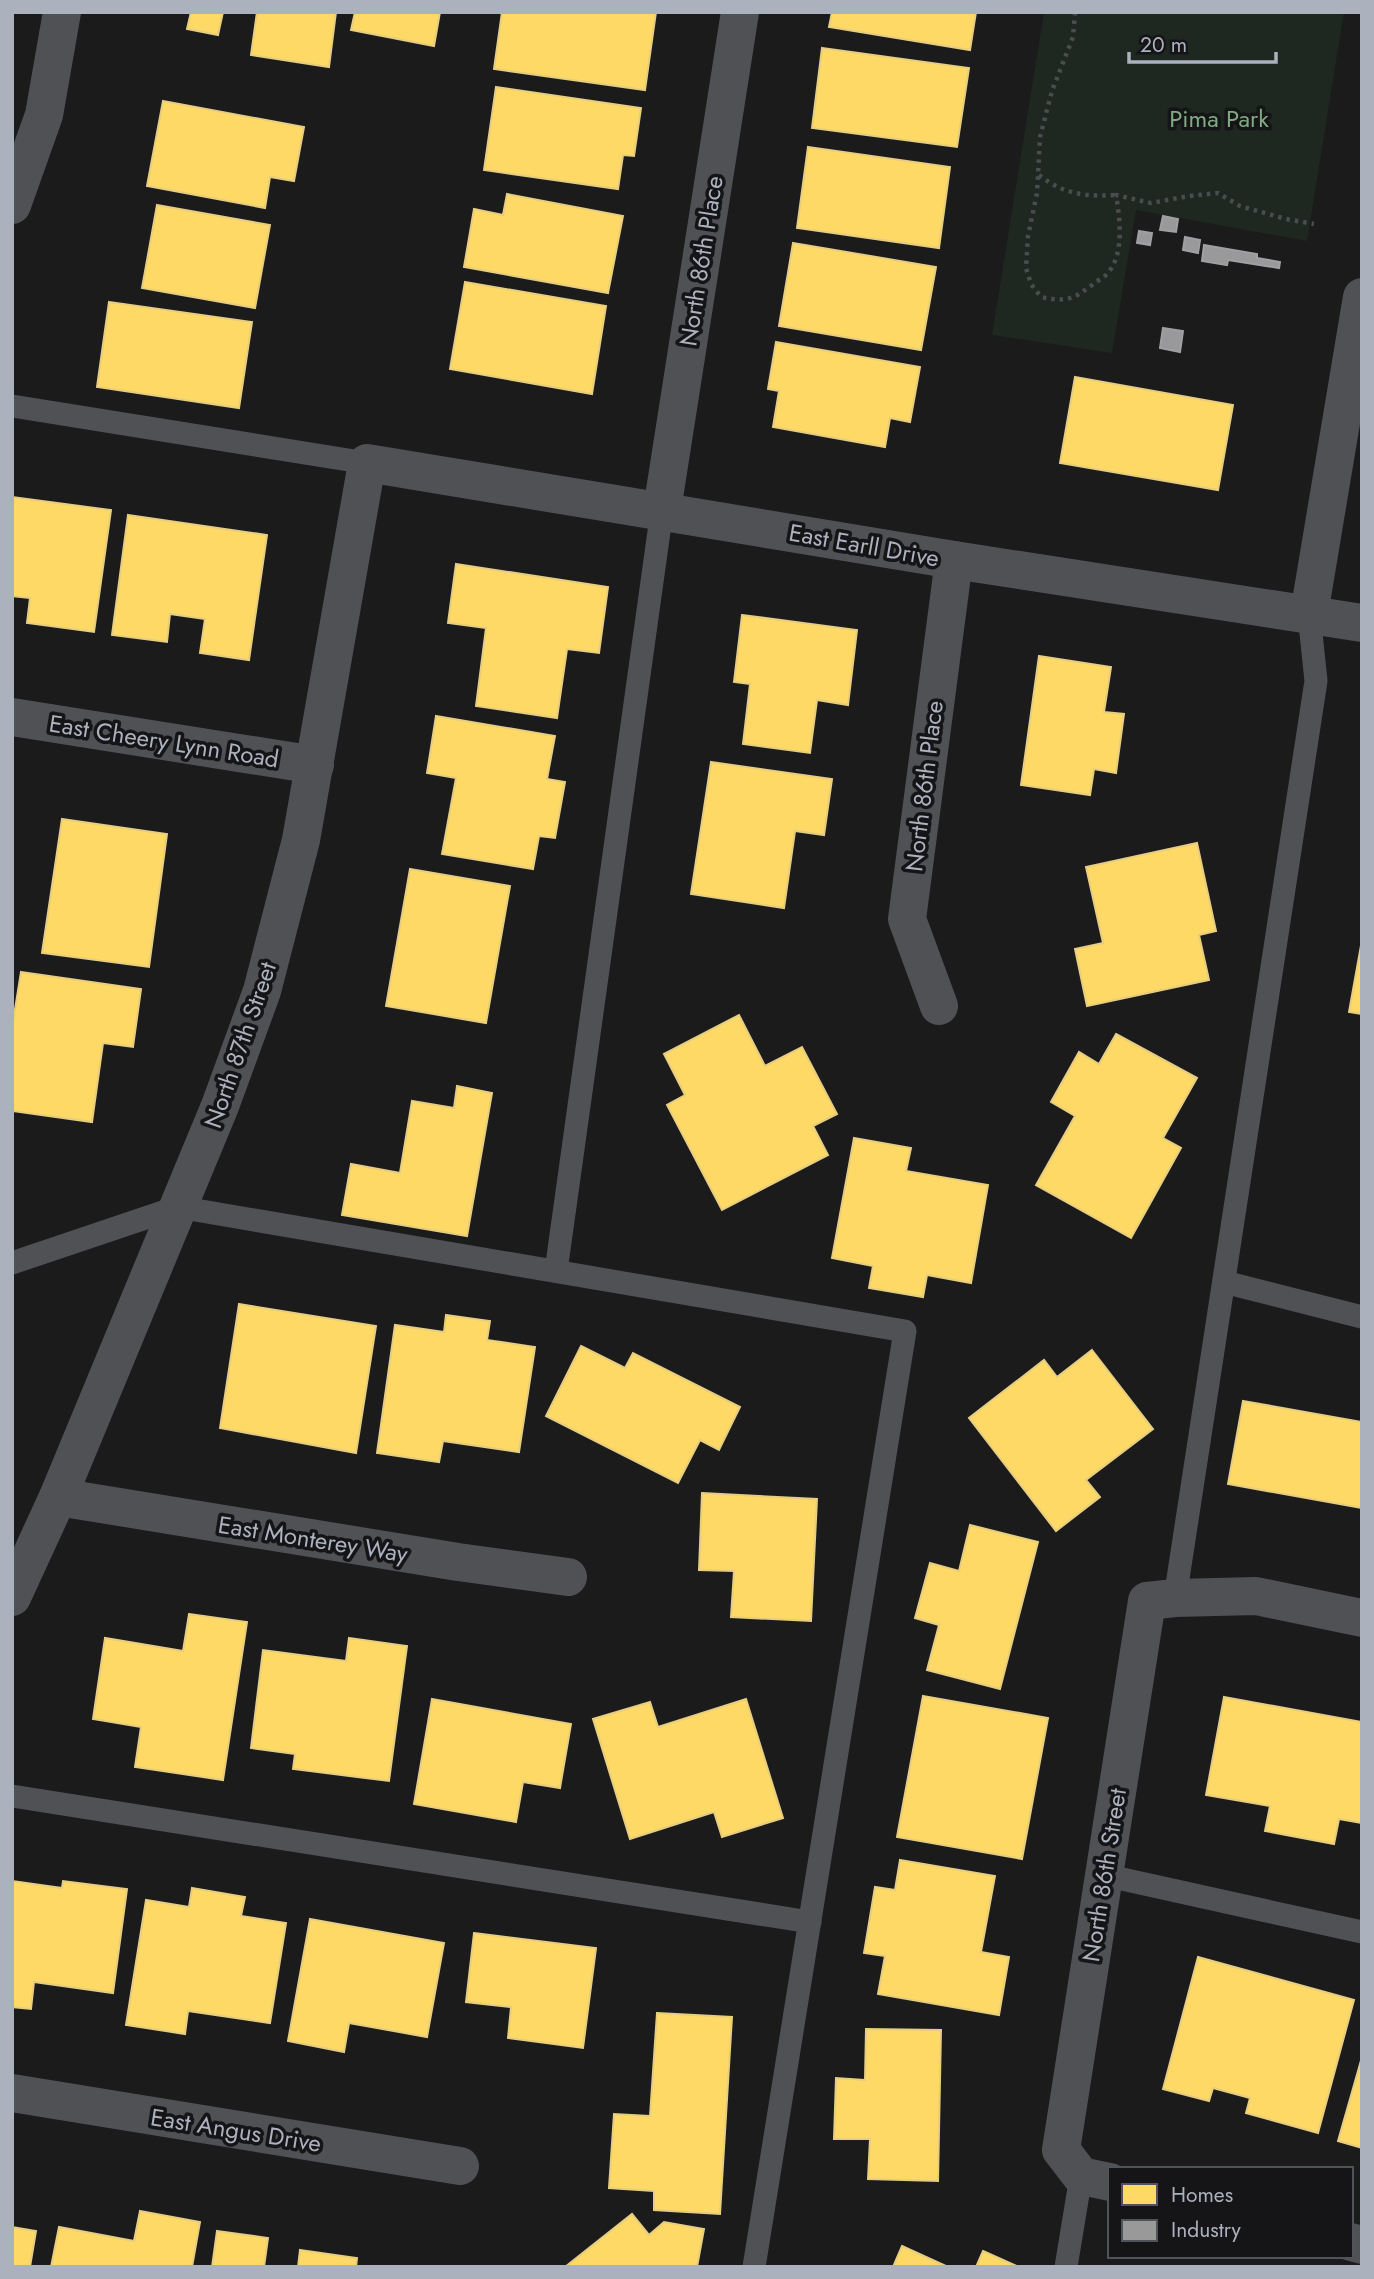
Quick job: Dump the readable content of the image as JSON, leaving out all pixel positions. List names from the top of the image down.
{
  "streets": {
    "street": [
      "North 86th Place",
      "East Earll Drive",
      "East Cheery Lynn Road",
      "North 87th Street",
      "East Monterey Way",
      "North 86th Street",
      "East Angus Drive"
    ]
  },
  "crossings": [
    ["North 86th Place", "East Earll Drive"],
    ["East Earll Drive", "North 87th Street"],
    ["East Cheery Lynn Road", "North 87th Street"],
    ["North 87th Street", "East Monterey Way"]
  ],
  "parks": ["Pima Park"],
  "legend": ["Homes", "Industry"],
  "scale_bar": "20 m"
}
